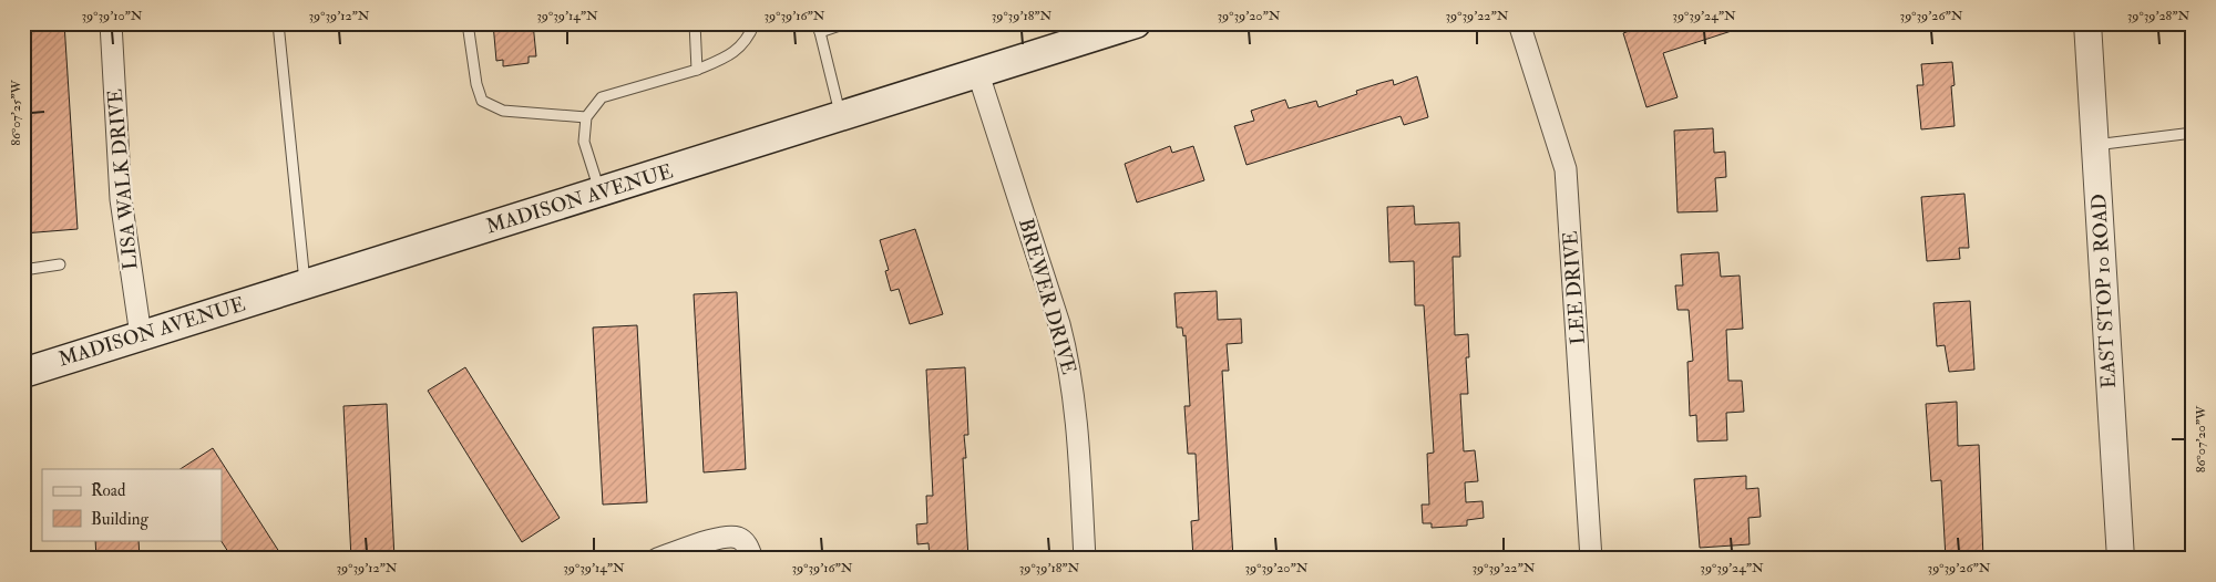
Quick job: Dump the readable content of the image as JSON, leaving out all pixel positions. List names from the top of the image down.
{
  "streets": {
    "main road": ["MADISON AVENUE"],
    "street": [
      "LISA WALK DRIVE",
      "LEE DRIVE",
      "EAST STOP 10 ROAD",
      "BREWER DRIVE"
    ]
  },
  "crossings": [
    ["LISA WALK DRIVE", "MADISON AVENUE"],
    ["MADISON AVENUE", "BREWER DRIVE"]
  ],
  "legend": ["Road", "Building"],
  "coordinates": [
    "39°39'10\"N",
    "39°39'12\"N",
    "39°39'14\"N",
    "39°39'16\"N",
    "39°39'18\"N",
    "39°39'20\"N",
    "39°39'22\"N",
    "39°39'24\"N",
    "39°39'26\"N",
    "39°39'28\"N",
    "86°07'25\"W",
    "86°07'20\"W"
  ]
}
